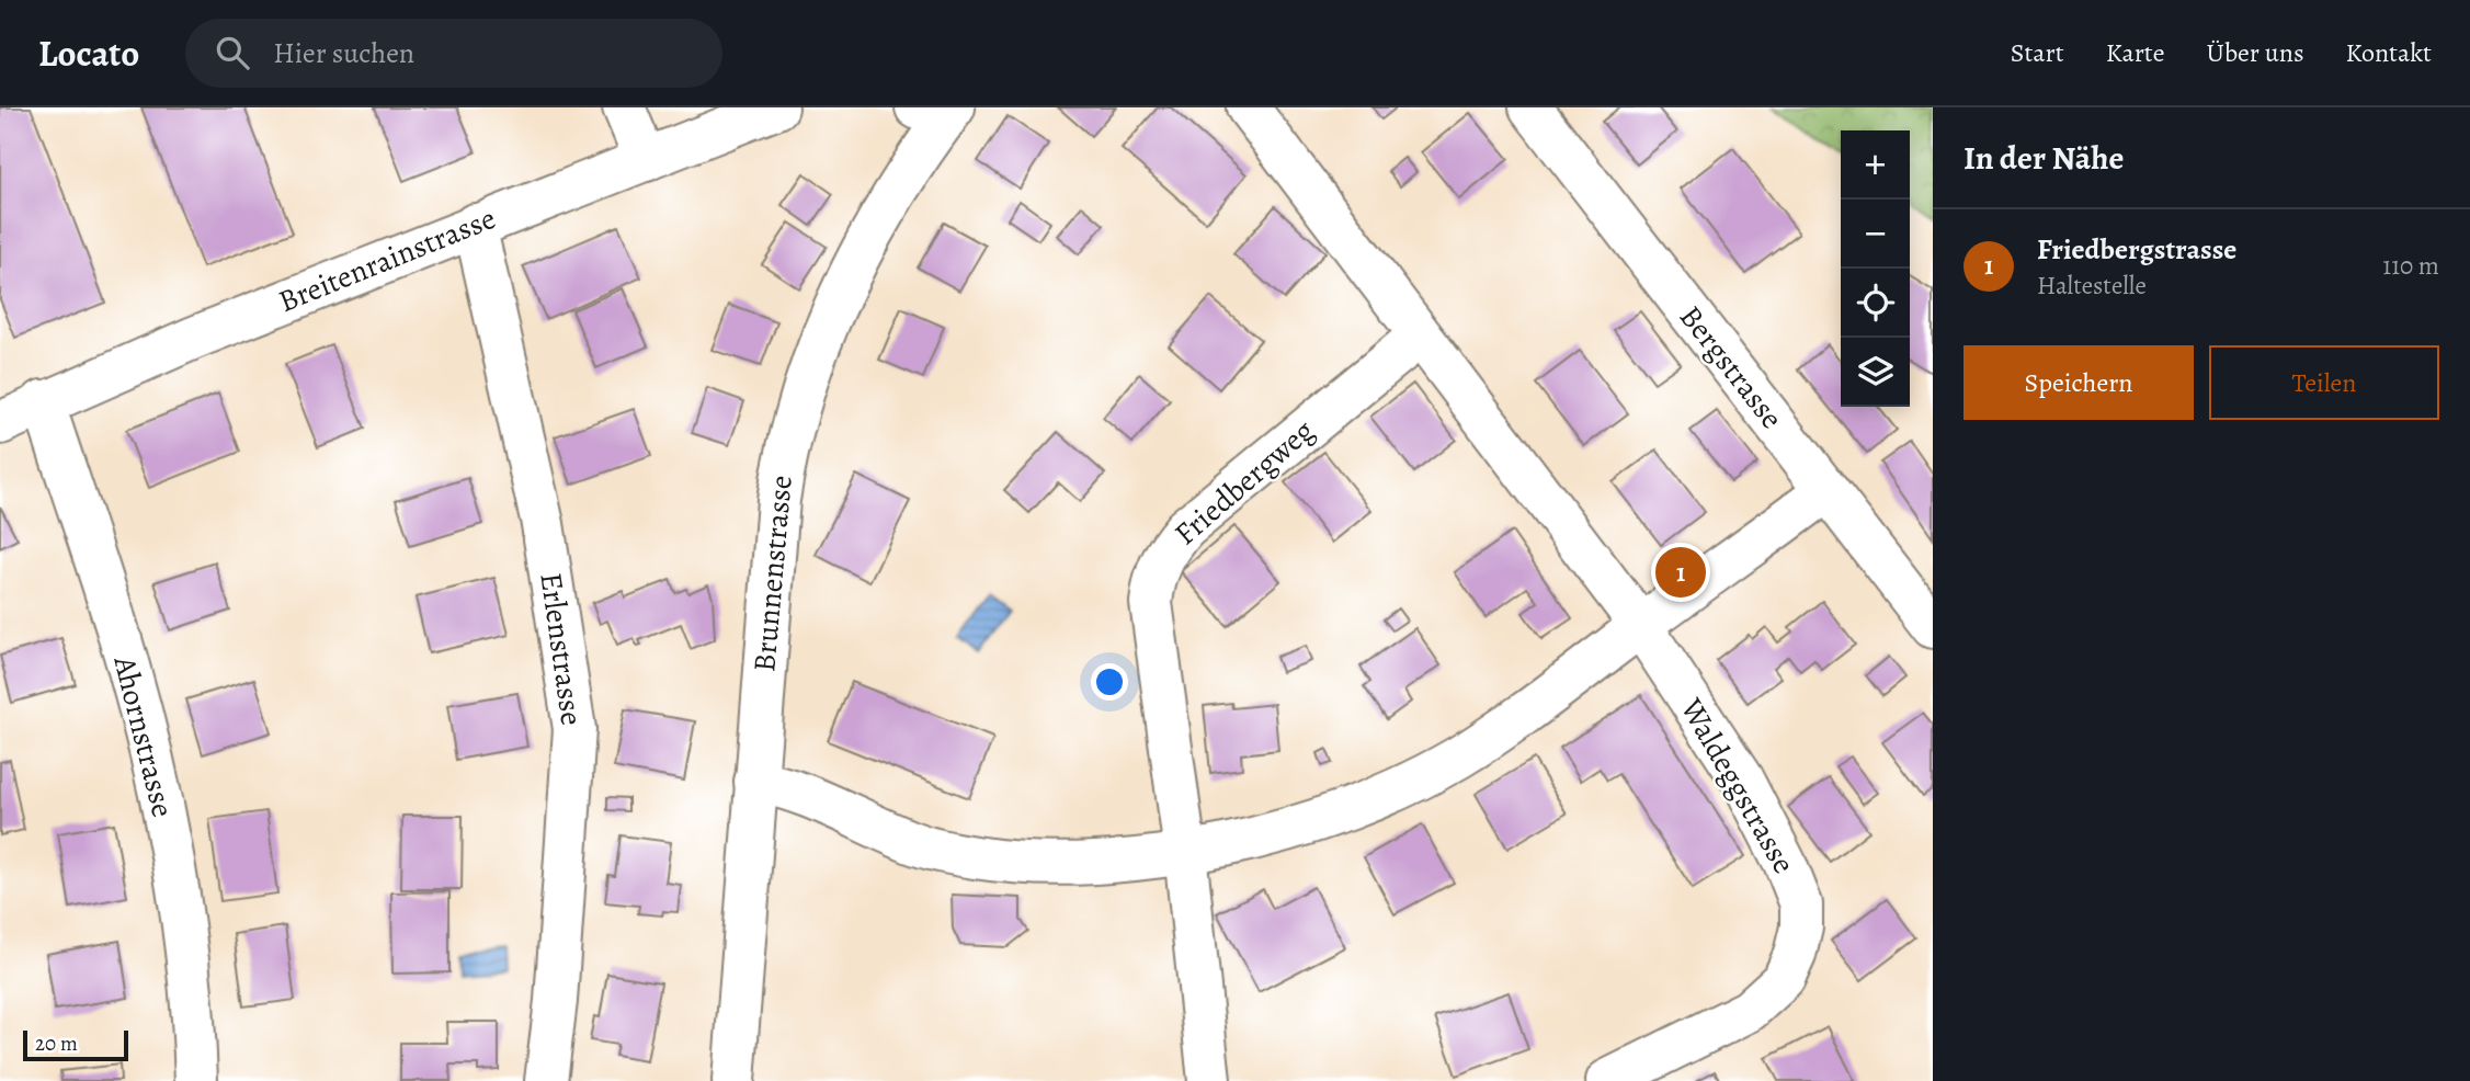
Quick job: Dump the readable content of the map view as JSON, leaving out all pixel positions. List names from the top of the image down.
{
  "streets": {
    "street": [
      "Breitenrainstrasse",
      "Bergstrasse",
      "Friedbergweg",
      "Brunnenstrasse",
      "Erlenstrasse",
      "Ahornstrasse",
      "Waldeggstrasse"
    ]
  },
  "crossings": [
    ["Breitenrainstrasse", "Erlenstrasse"],
    ["Breitenrainstrasse", "Ahornstrasse"]
  ],
  "scale_bar": "20 m",
  "page": {
    "header": "Locato",
    "search": "Hier suchen",
    "nav": [
      "Start",
      "Karte",
      "Über uns",
      "Kontakt"
    ],
    "heading": "In der Nähe",
    "map_buttons": ["+", "−"],
    "list": [
      {
        "mark": "1",
        "name": "Friedbergstrasse",
        "note": "Haltestelle",
        "value": "110 m"
      }
    ],
    "buttons": ["Speichern", "Teilen"],
    "pins": "1",
    "scale": "20 m"
  }
}
